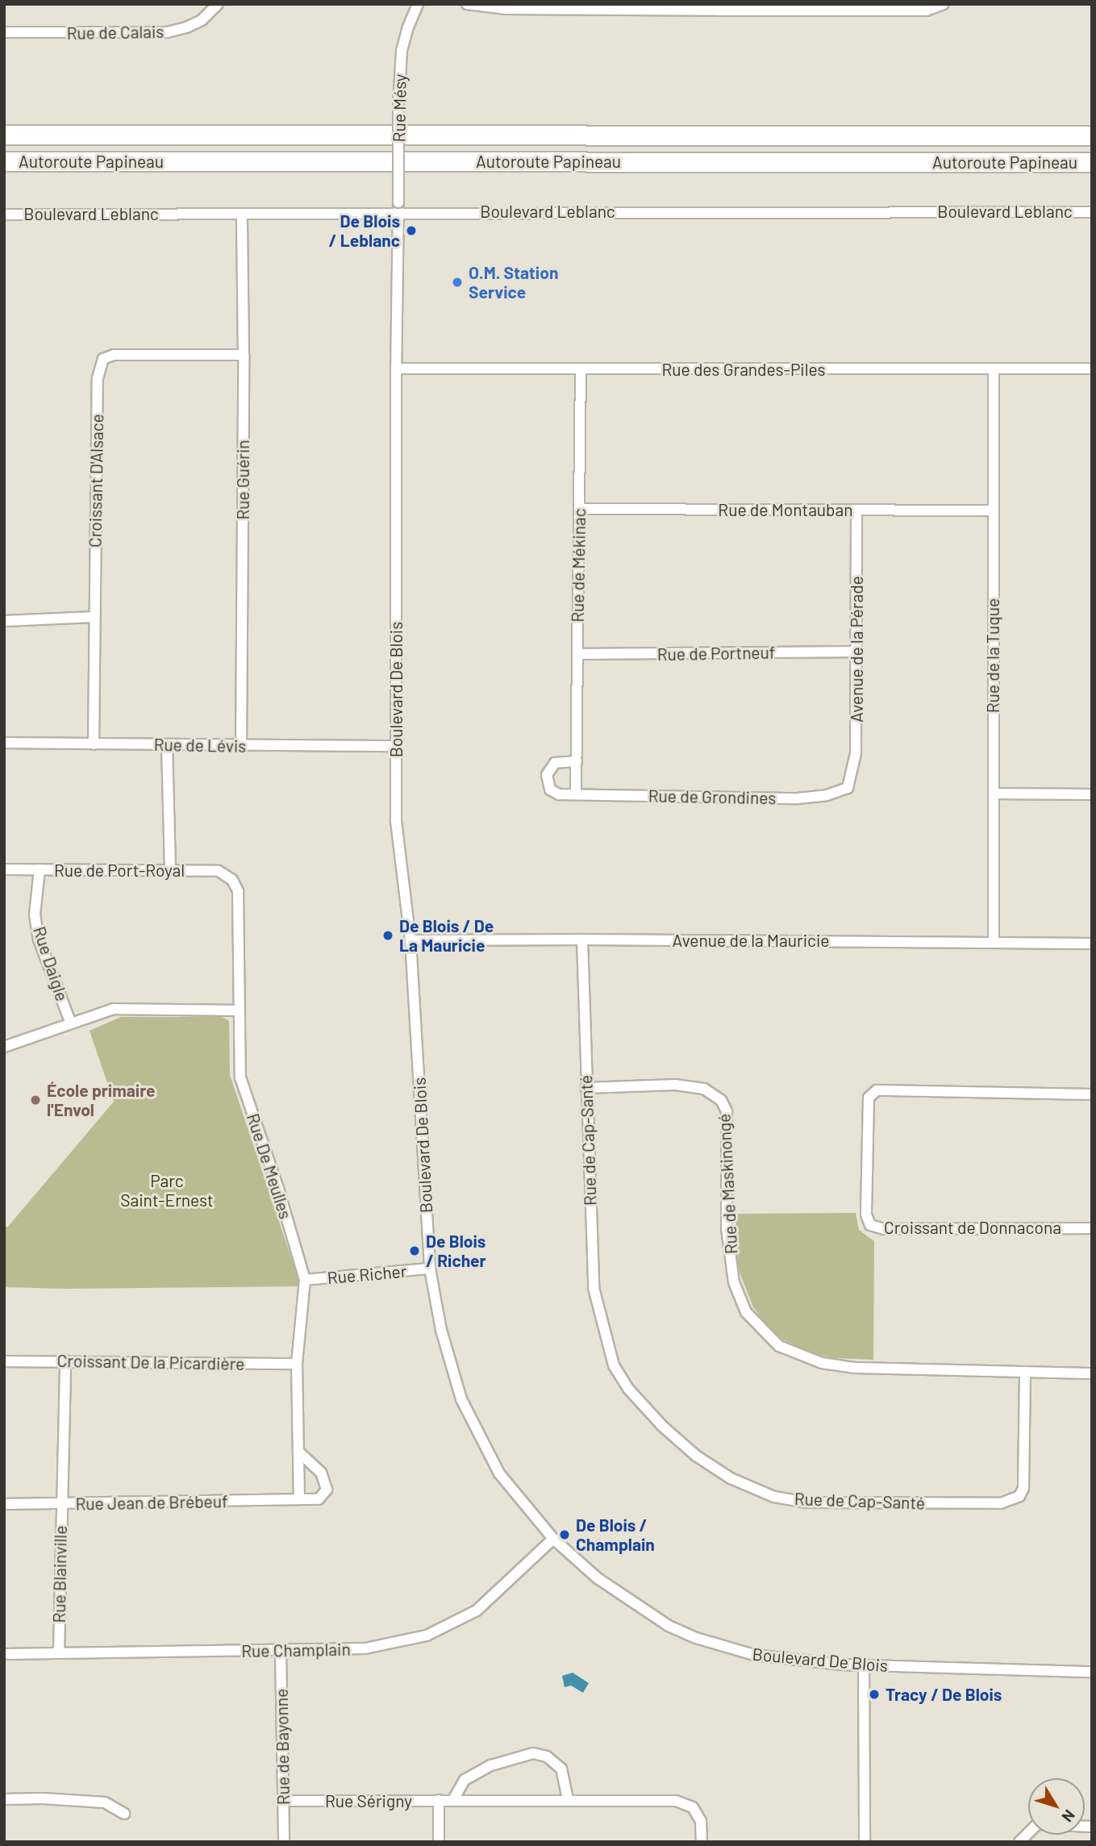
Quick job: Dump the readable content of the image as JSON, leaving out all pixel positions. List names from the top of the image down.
{
  "streets": {
    "highway": ["Autoroute Papineau"],
    "street": [
      "Rue de Calais",
      "Rue Mésy",
      "Boulevard Leblanc",
      "Rue des Grandes-Piles",
      "Rue Guérin",
      "Croissant D'Alsace",
      "Rue de Montauban",
      "Rue de Mékinac",
      "Avenue de la Pérade",
      "Rue de Portneuf",
      "Rue de la Tuque",
      "Boulevard De Blois",
      "Rue de Lévis",
      "Rue de Grondines",
      "Rue de Port-Royal",
      "Avenue de la Mauricie",
      "Rue Daigle",
      "Rue de Cap-Santé",
      "Rue De Meulles",
      "Rue de Maskinongé",
      "Croissant de Donnacona",
      "Rue Richer",
      "Croissant De la Picardière",
      "Rue Jean de Brébeuf",
      "Rue Blainville",
      "Rue Champlain",
      "Rue de Bayonne",
      "Rue Sérigny"
    ]
  },
  "crossings": [
    ["Rue Mésy", "Boulevard Leblanc"],
    ["Rue Mésy", "Boulevard De Blois"],
    ["Boulevard Leblanc", "Rue Guérin"],
    ["Boulevard Leblanc", "Boulevard De Blois"],
    ["Rue des Grandes-Piles", "Rue de Mékinac"],
    ["Rue des Grandes-Piles", "Rue de la Tuque"],
    ["Rue des Grandes-Piles", "Boulevard De Blois"],
    ["Rue Guérin", "Croissant D'Alsace"],
    ["Rue Guérin", "Rue de Lévis"],
    ["Croissant D'Alsace", "Rue de Lévis"],
    ["Rue de Montauban", "Rue de Mékinac"],
    ["Rue de Montauban", "Avenue de la Pérade"],
    ["Rue de Montauban", "Rue de la Tuque"],
    ["Rue de Mékinac", "Rue de Portneuf"],
    ["Rue de Mékinac", "Rue de Grondines"],
    ["Avenue de la Pérade", "Rue de Portneuf"],
    ["Avenue de la Pérade", "Rue de Grondines"],
    ["Rue de la Tuque", "Avenue de la Mauricie"],
    ["Boulevard De Blois", "Rue de Lévis"],
    ["Boulevard De Blois", "Avenue de la Mauricie"],
    ["Boulevard De Blois", "Rue Richer"],
    ["Boulevard De Blois", "Rue Champlain"],
    ["Rue de Port-Royal", "Rue Daigle"],
    ["Rue de Port-Royal", "Rue De Meulles"],
    ["Avenue de la Mauricie", "Rue de Cap-Santé"],
    ["Rue de Cap-Santé", "Rue de Maskinongé"],
    ["Rue De Meulles", "Rue Richer"],
    ["Rue De Meulles", "Croissant De la Picardière"],
    ["Rue De Meulles", "Rue Jean de Brébeuf"],
    ["Croissant De la Picardière", "Rue Blainville"],
    ["Rue Jean de Brébeuf", "Rue Blainville"],
    ["Rue Blainville", "Rue Champlain"],
    ["Rue Champlain", "Rue de Bayonne"],
    ["Rue de Bayonne", "Rue Sérigny"]
  ],
  "parks": ["Parc Saint-Ernest"],
  "places": [
    "De Blois / Leblanc",
    "O.M. Station Service",
    "De Blois / De La Mauricie",
    "École primaire l'Envol",
    "De Blois / Richer",
    "De Blois / Champlain",
    "Tracy / De Blois"
  ],
  "north": "bottom right"
}
